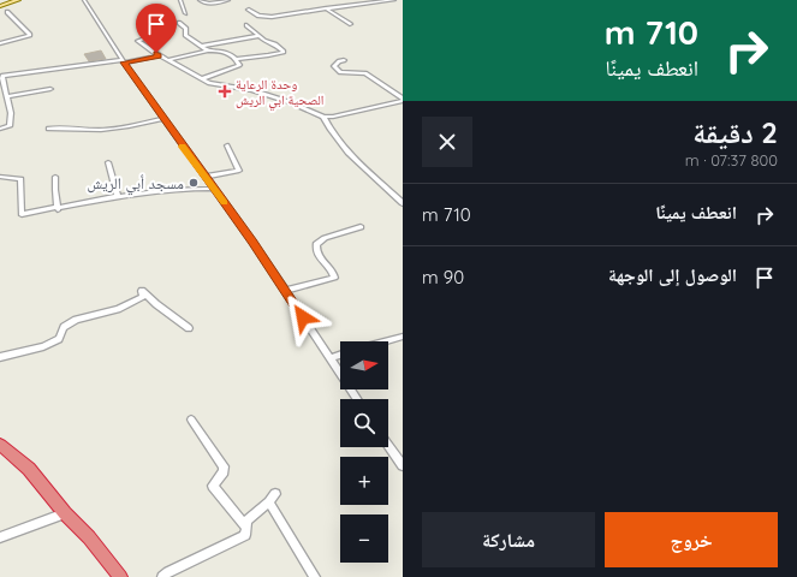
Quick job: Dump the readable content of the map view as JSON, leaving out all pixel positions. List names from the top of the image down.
{
  "places": {
    "health": ["وحدة الرعاية الصحية ابي الريش"],
    "other": ["مسجد أبي الريش"]
  },
  "north": "right",
  "page": {
    "turn": ["710 m", "انعطف يمينًا"],
    "heading": ["2 دقيقة", "800 m · 07:37"],
    "list": [
      {
        "name": "انعطف يمينًا",
        "value": "710 m"
      },
      {
        "name": "الوصول إلى الوجهة",
        "value": "90 m"
      }
    ],
    "map_buttons": ["+", "−"],
    "buttons": ["خروج", "مشاركة"]
  }
}
